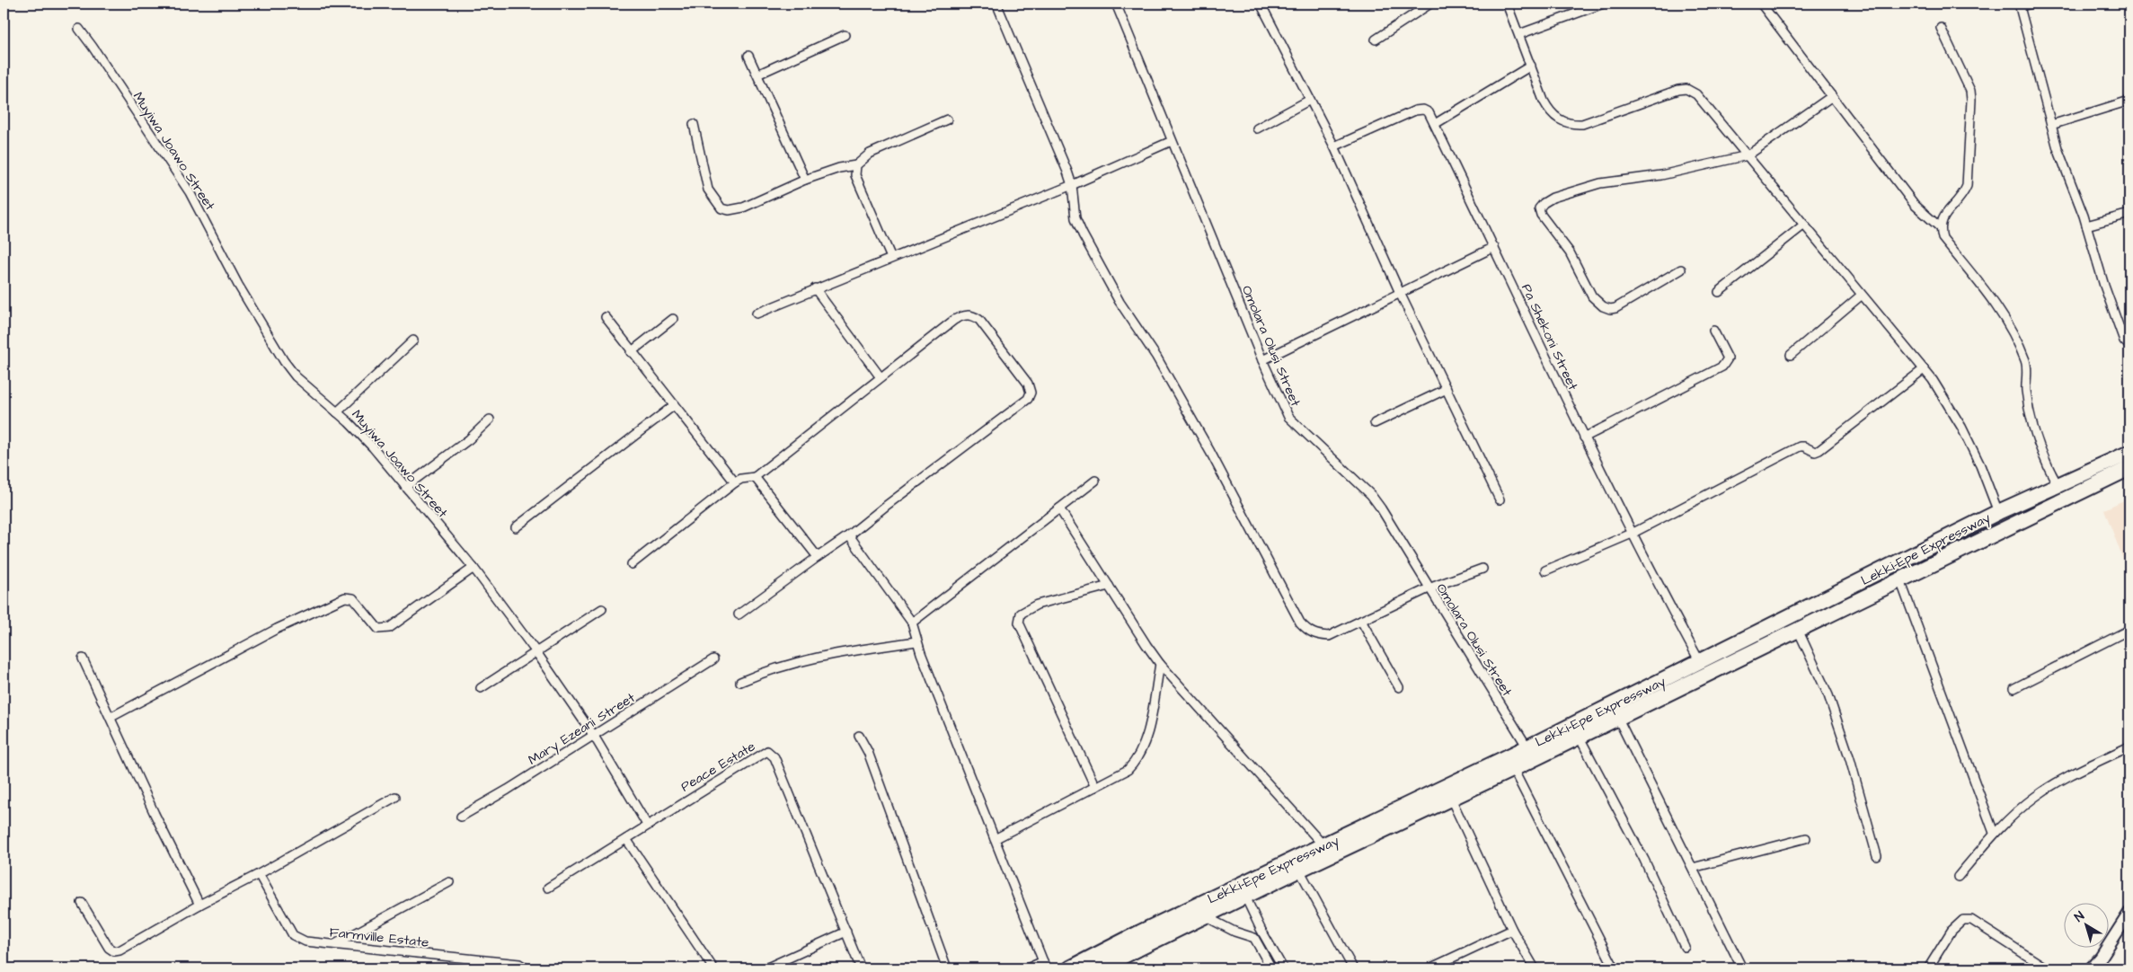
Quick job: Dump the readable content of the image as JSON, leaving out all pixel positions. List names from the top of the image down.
{
  "streets": {
    "highway": ["Lekki-Epe Expressway"],
    "street": [
      "Muyiwa Joawo Street",
      "Pa Shekoni Street",
      "Omolara Olusi Street",
      "Mary Ezeani Street",
      "Peace Estate",
      "Farmville Estate"
    ]
  },
  "crossings": [
    ["Muyiwa Joawo Street", "Mary Ezeani Street"],
    ["Muyiwa Joawo Street", "Peace Estate"],
    ["Pa Shekoni Street", "Lekki-Epe Expressway"],
    ["Omolara Olusi Street", "Lekki-Epe Expressway"]
  ],
  "north": "top left"
}
